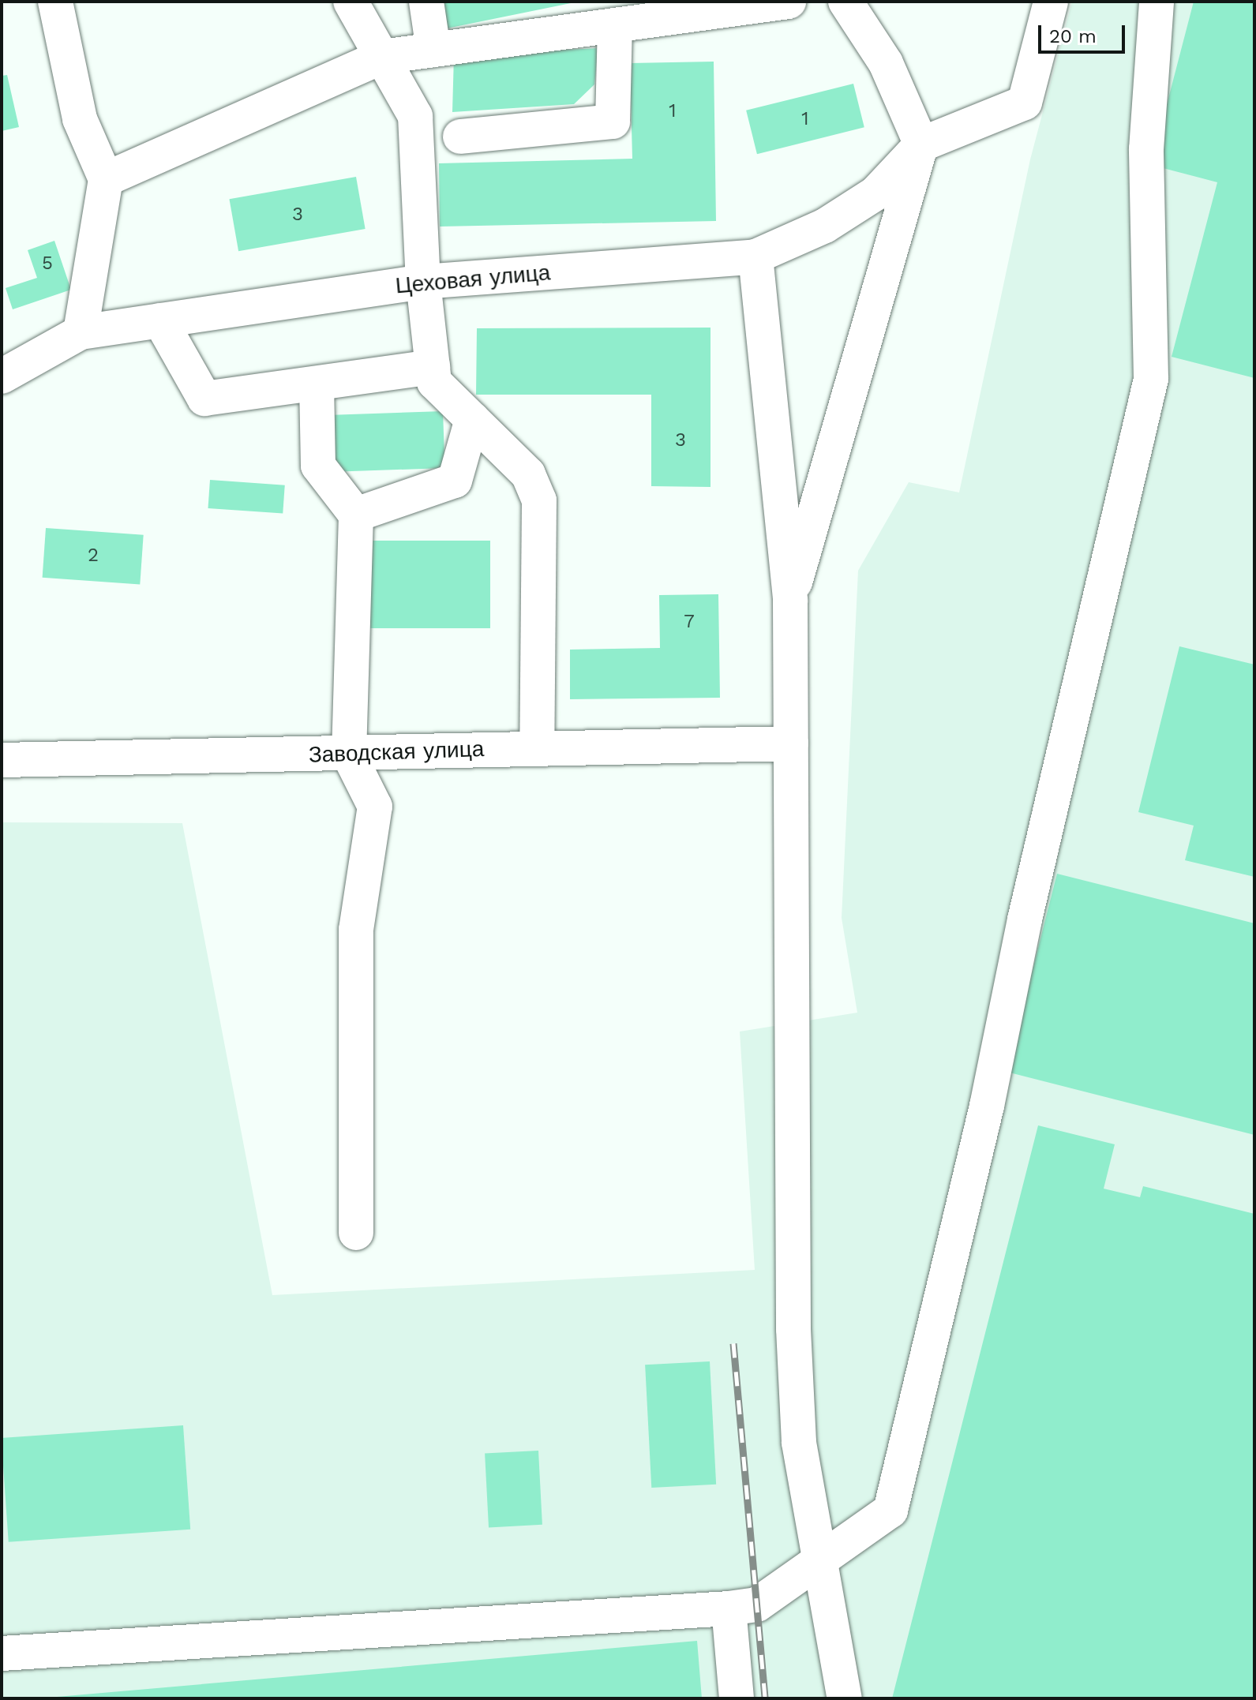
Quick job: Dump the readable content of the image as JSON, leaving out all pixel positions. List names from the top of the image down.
{
  "streets": {
    "street": ["Цеховая улица", "Заводская улица"]
  },
  "house_numbers": [
    "1",
    "1",
    "3",
    "5",
    "3",
    "2",
    "7"
  ],
  "scale_bar": "20 m"
}
